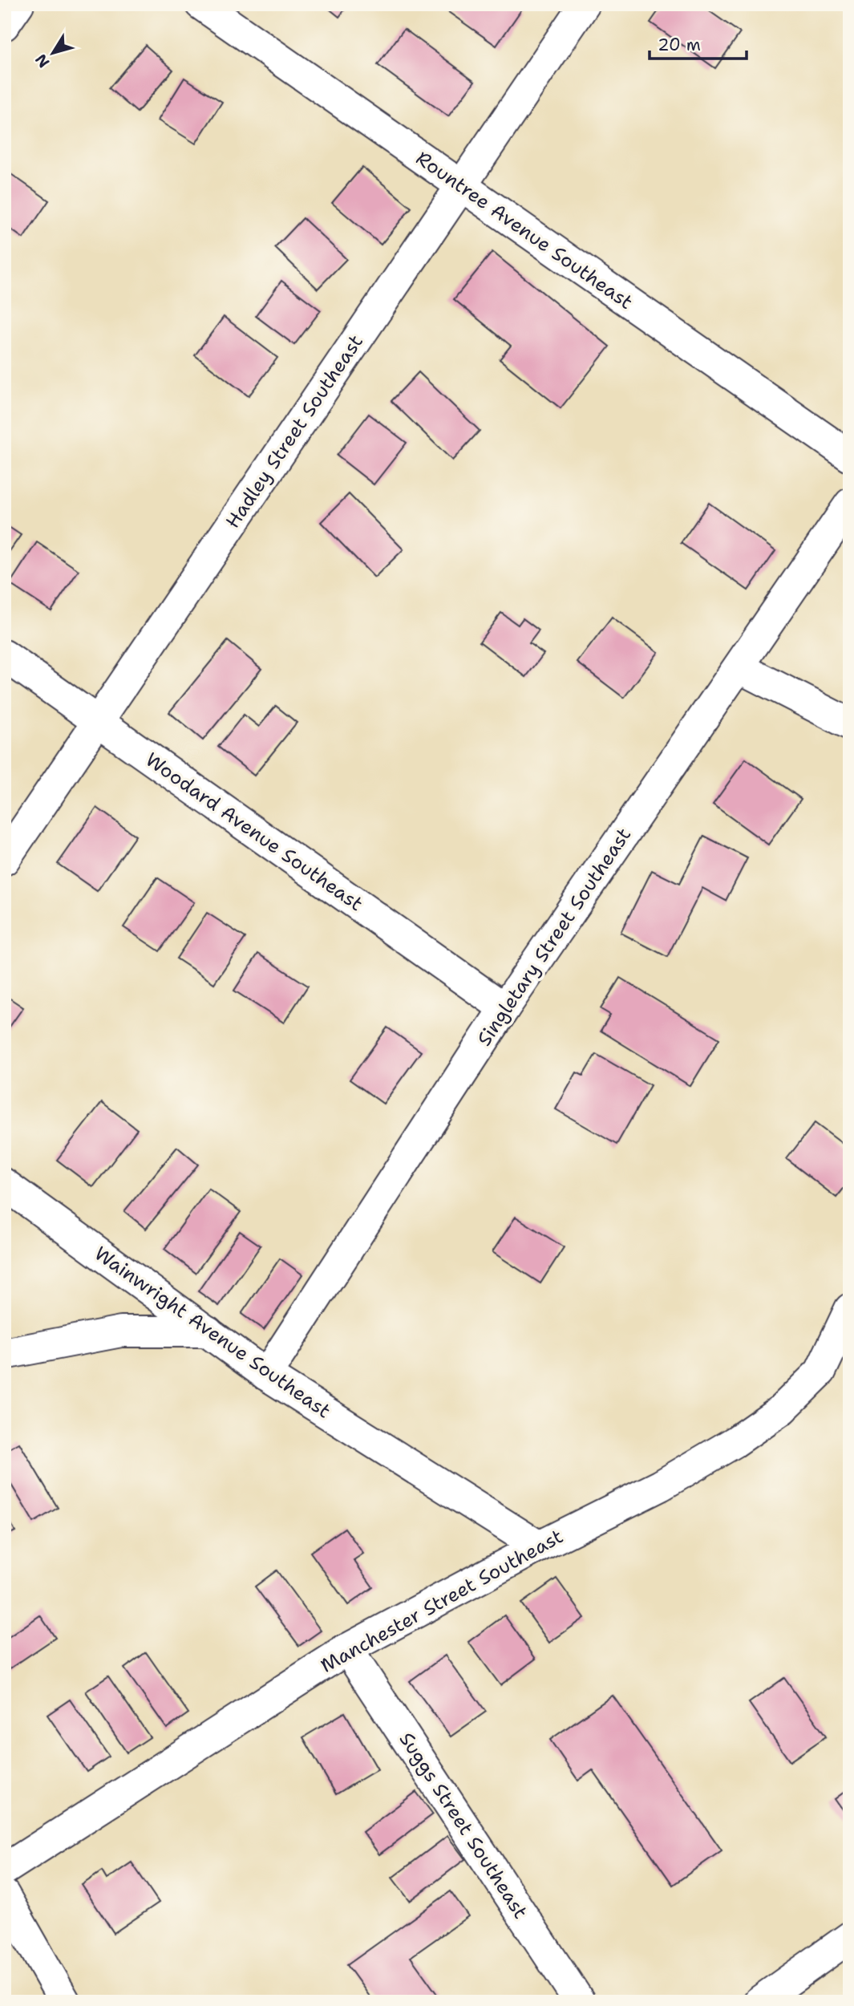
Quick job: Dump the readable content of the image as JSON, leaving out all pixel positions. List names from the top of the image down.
{
  "streets": {
    "street": [
      "Rountree Avenue Southeast",
      "Hadley Street Southeast",
      "Woodard Avenue Southeast",
      "Singletary Street Southeast",
      "Wainwright Avenue Southeast",
      "Manchester Street Southeast",
      "Suggs Street Southeast"
    ]
  },
  "crossings": [
    ["Rountree Avenue Southeast", "Hadley Street Southeast"],
    ["Hadley Street Southeast", "Woodard Avenue Southeast"],
    ["Woodard Avenue Southeast", "Singletary Street Southeast"],
    ["Singletary Street Southeast", "Wainwright Avenue Southeast"],
    ["Wainwright Avenue Southeast", "Manchester Street Southeast"],
    ["Manchester Street Southeast", "Suggs Street Southeast"]
  ],
  "scale_bar": "20 m",
  "north": "bottom left"
}
